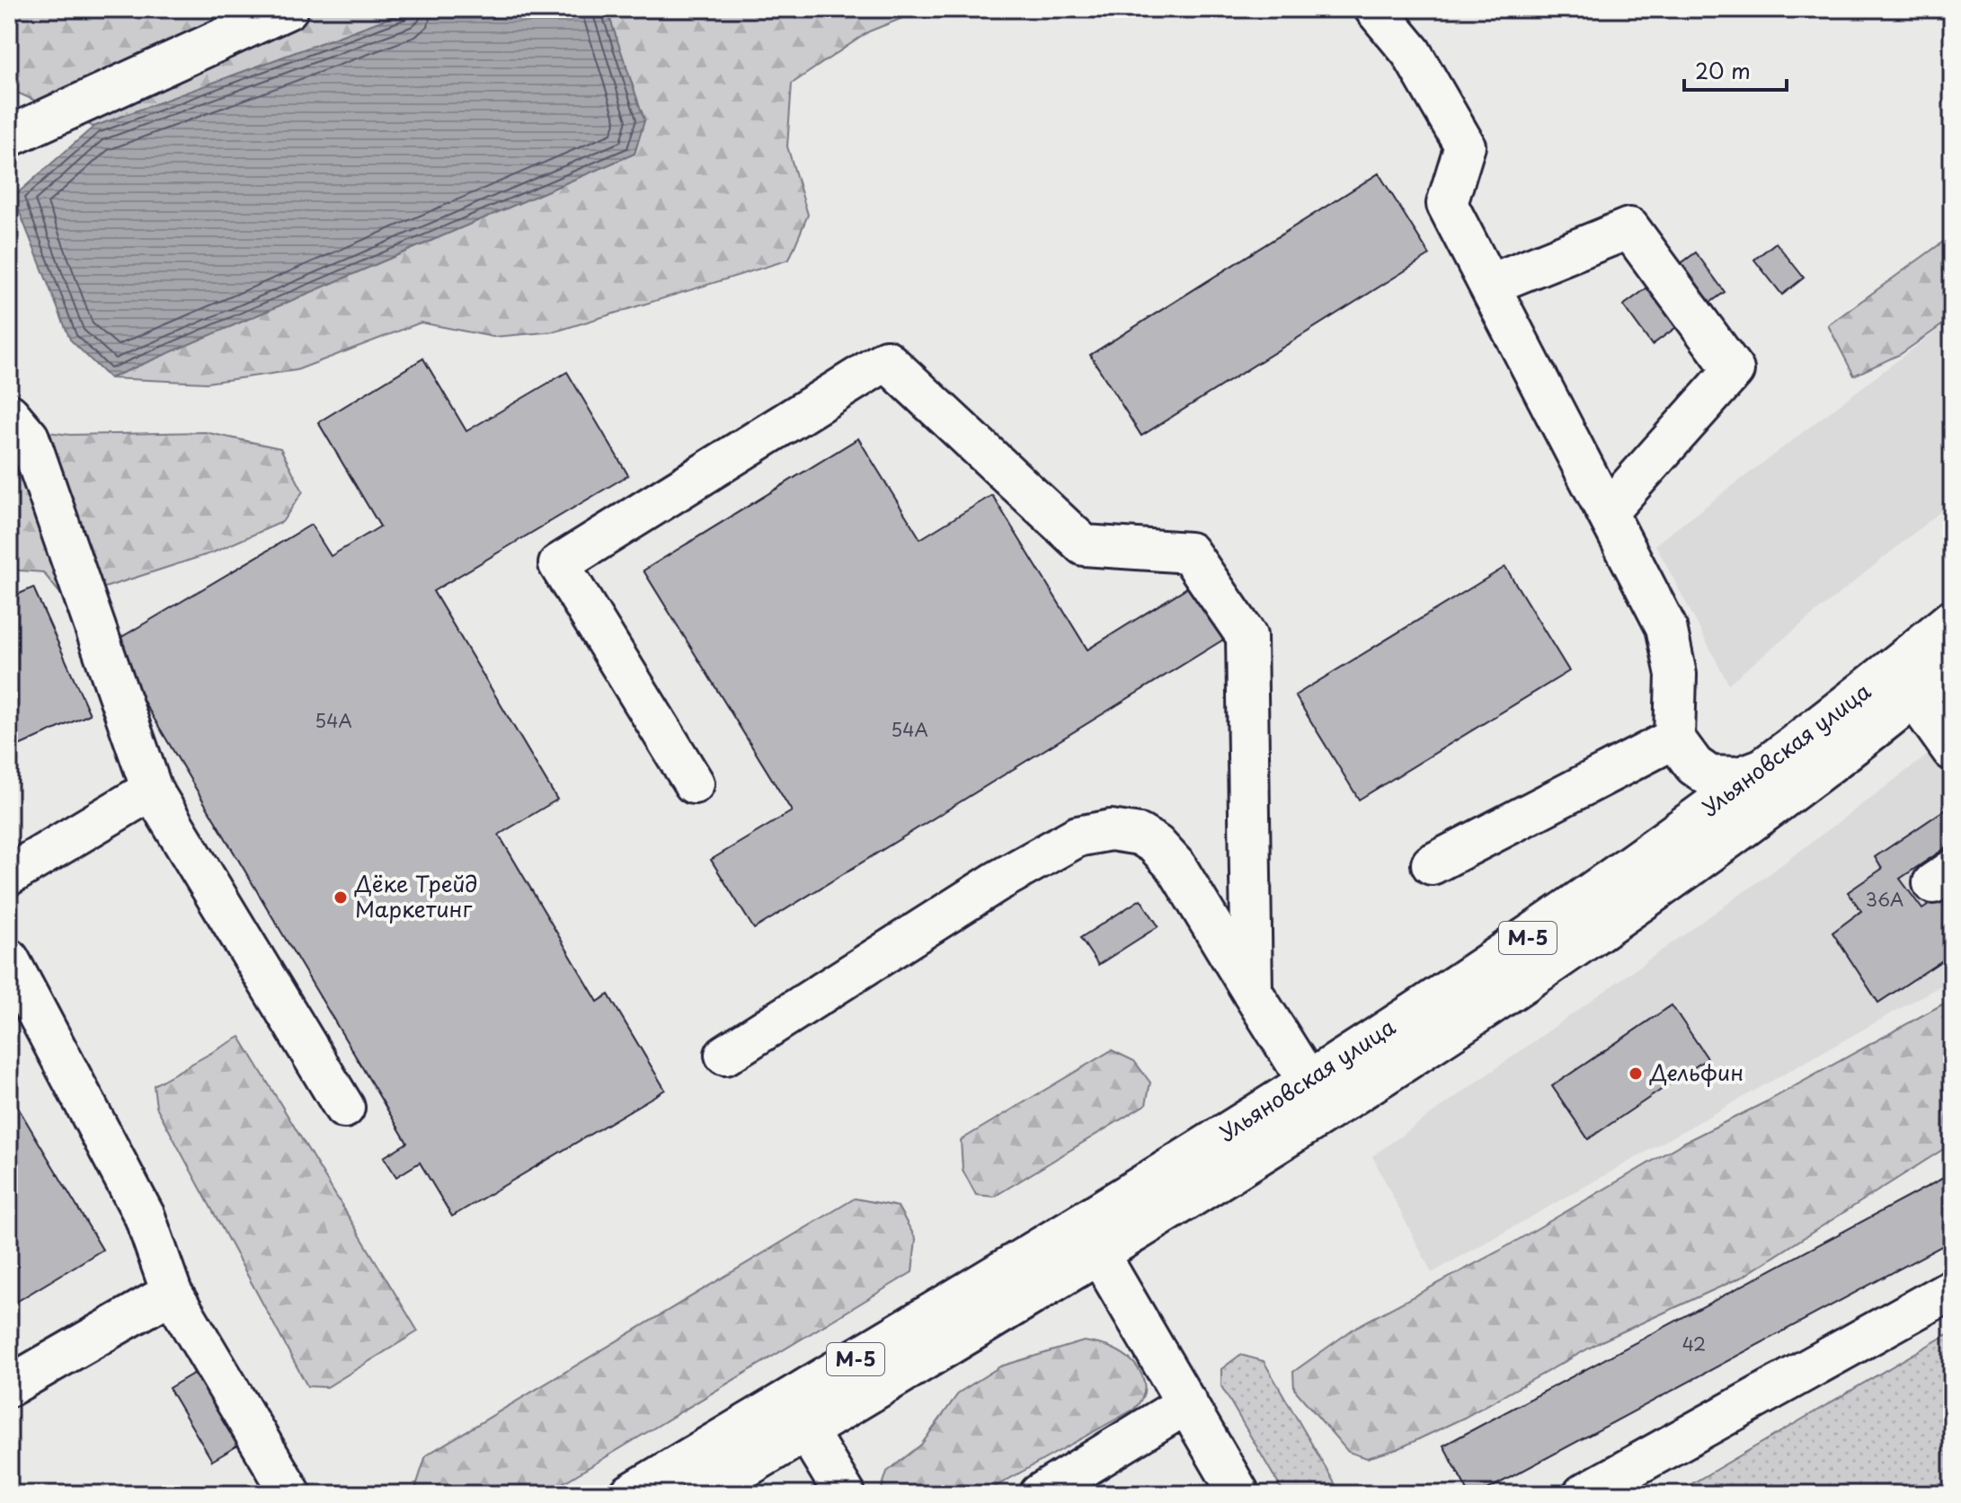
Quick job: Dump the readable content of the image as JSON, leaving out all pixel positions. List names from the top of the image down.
{
  "streets": {
    "main road": ["Ульяновская улица", "М-5"]
  },
  "places": ["Дёке Трейд Маркетинг", "Дельфин"],
  "house_numbers": [
    "54А",
    "54А",
    "36А",
    "42"
  ],
  "scale_bar": "20 m"
}
